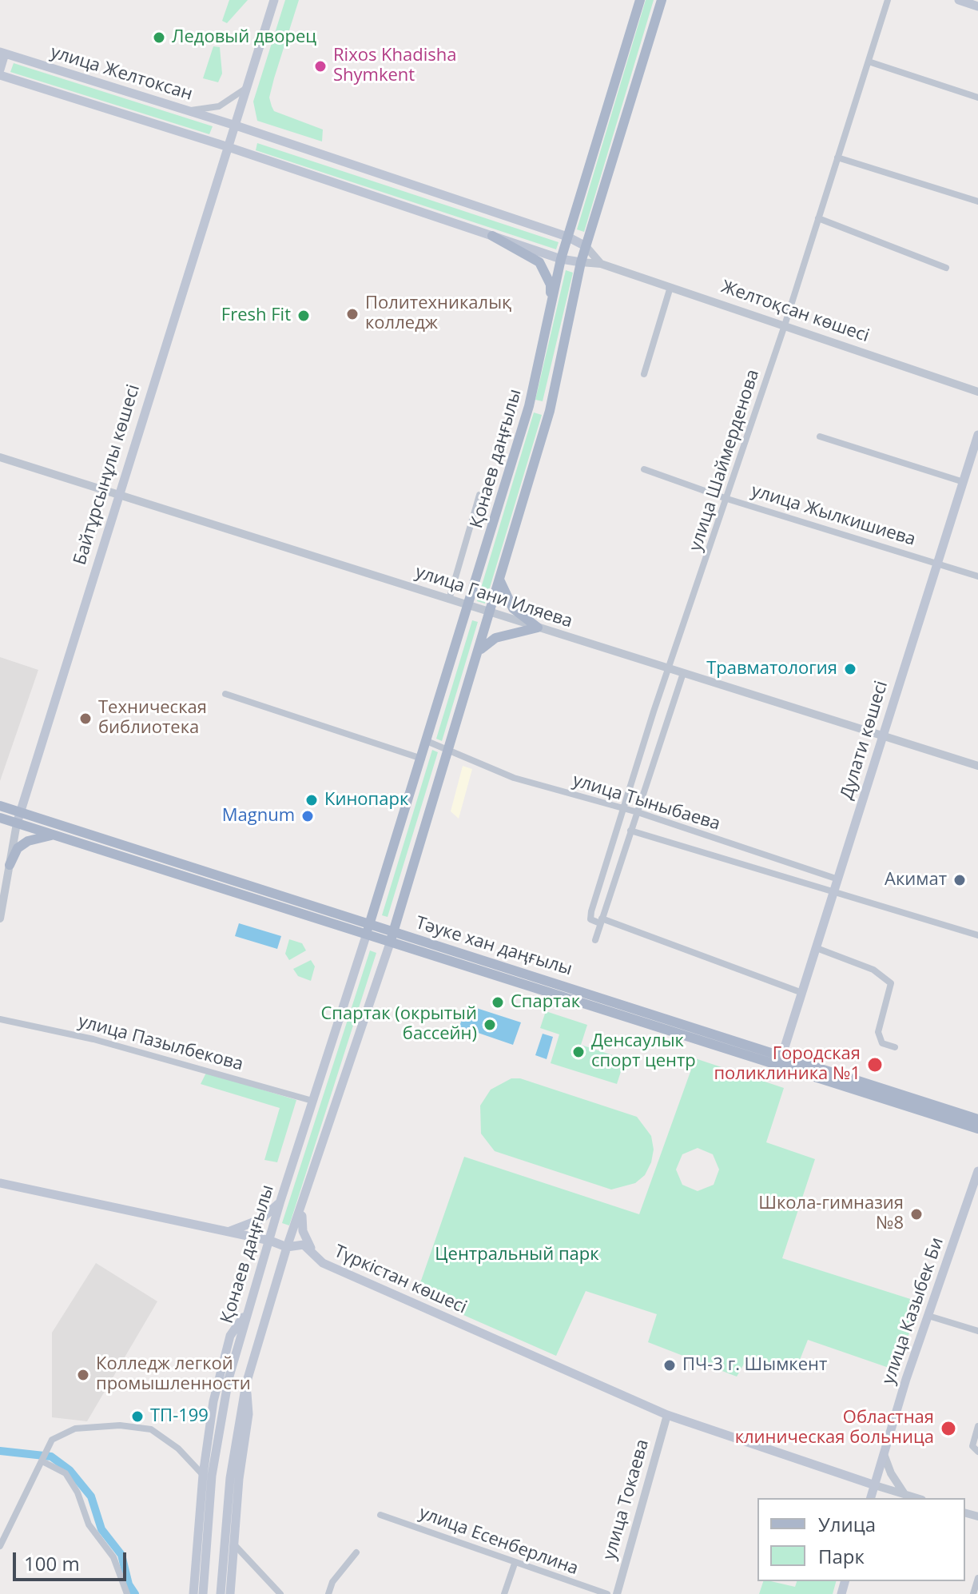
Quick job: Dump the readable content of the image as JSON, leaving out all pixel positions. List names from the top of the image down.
{
  "streets": {
    "main road": [
      "улица Желтоксан",
      "Қонаев даңғылы",
      "Байтұрсынұлы көшесі",
      "Дулати көшесі",
      "Тәуке хан даңғылы",
      "Түркістан көшесі",
      "улица Казыбек Би"
    ],
    "street": [
      "Желтоқсан көшесі",
      "улица Шаймерденова",
      "улица Жылкишиева",
      "улица Гани Иляева",
      "улица Тыныбаева",
      "улица Пазылбекова",
      "улица Токаева",
      "улица Есенберлина"
    ]
  },
  "crossings": [
    ["улица Желтоксан", "Байтұрсынұлы көшесі"],
    ["Желтоқсан көшесі", "улица Шаймерденова"],
    ["Қонаев даңғылы", "улица Гани Иляева"],
    ["Қонаев даңғылы", "улица Тыныбаева"],
    ["Қонаев даңғылы", "Тәуке хан даңғылы"],
    ["Қонаев даңғылы", "улица Пазылбекова"],
    ["Қонаев даңғылы", "Түркістан көшесі"],
    ["улица Шаймерденова", "улица Жылкишиева"],
    ["улица Шаймерденова", "улица Гани Иляева"],
    ["улица Шаймерденова", "улица Тыныбаева"],
    ["Байтұрсынұлы көшесі", "улица Гани Иляева"],
    ["Байтұрсынұлы көшесі", "Тәуке хан даңғылы"],
    ["улица Жылкишиева", "Дулати көшесі"],
    ["улица Гани Иляева", "Дулати көшесі"],
    ["Дулати көшесі", "улица Тыныбаева"],
    ["Дулати көшесі", "Тәуке хан даңғылы"],
    ["Түркістан көшесі", "улица Казыбек Би"],
    ["Түркістан көшесі", "улица Токаева"]
  ],
  "parks": ["Центральный парк"],
  "places": [
    "Ледовый дворец",
    "Rixos Khadisha Shymkent",
    "Политехникалық колледж",
    "Fresh Fit",
    "Травматология",
    "Техническая библиотека",
    "Кинопарк",
    "Magnum",
    "Акимат",
    "Спартак",
    "Спартак (окрытый бассейн)",
    "Денсаулык спорт центр",
    "Городская поликлиника №1",
    "Школа-гимназия №8",
    "ПЧ-3 г. Шымкент",
    "Колледж легкой промышленности",
    "ТП-199",
    "Областная клиническая больница"
  ],
  "legend": ["Улица", "Парк"],
  "scale_bar": "100 m"
}
